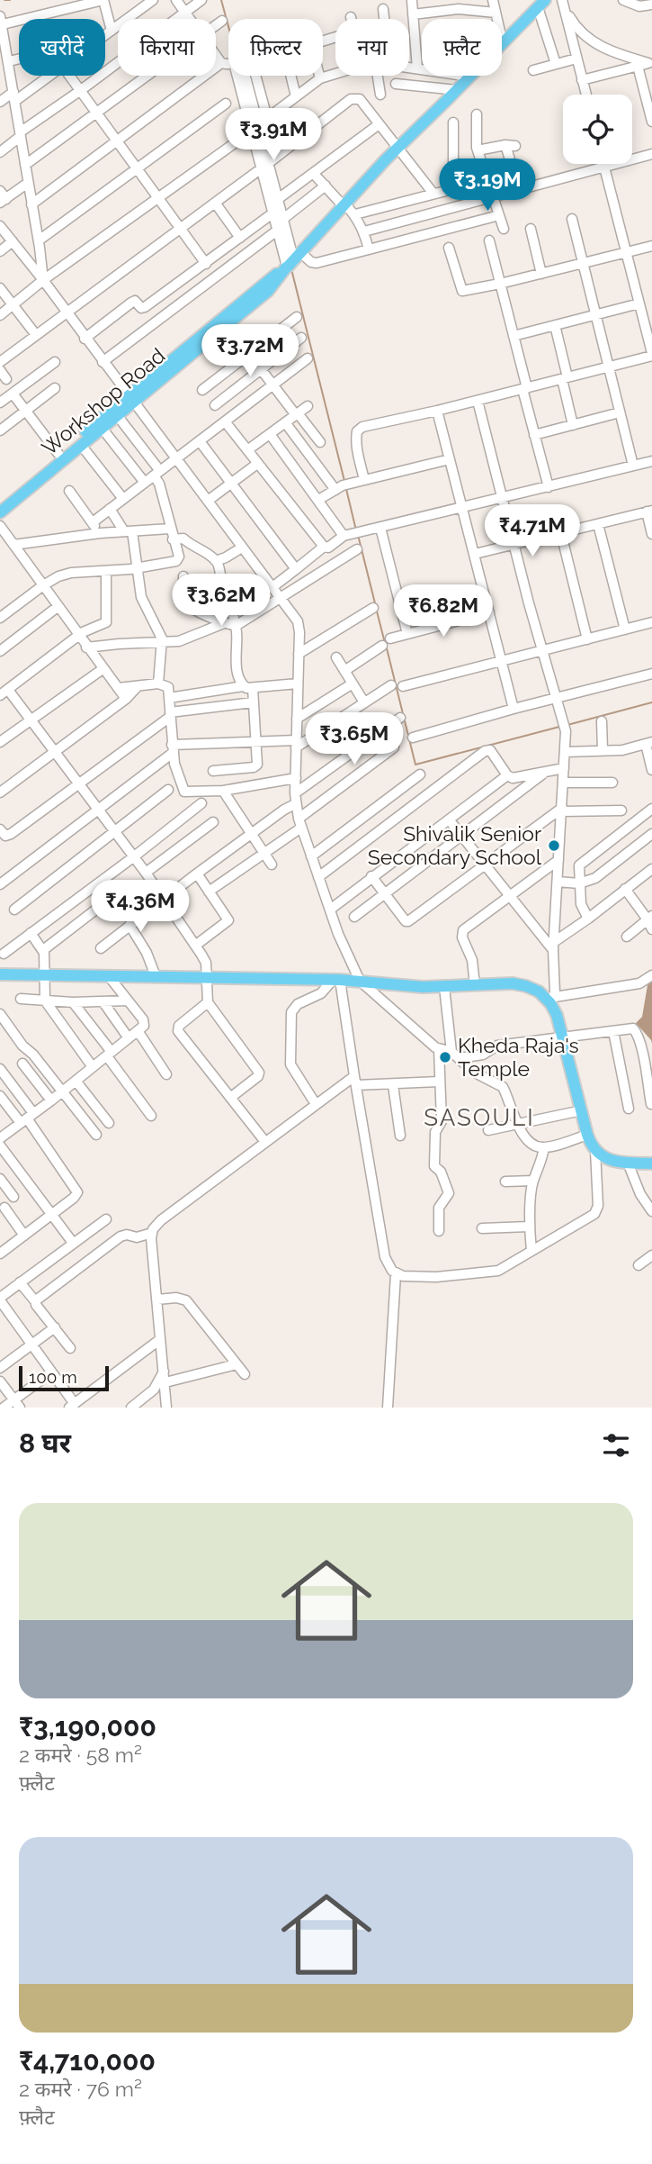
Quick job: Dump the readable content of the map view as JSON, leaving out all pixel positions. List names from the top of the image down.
{
  "streets": {
    "main road": ["Workshop Road"]
  },
  "districts": ["SASOULI"],
  "places": ["Shivalik Senior Secondary School", "Kheda Raja's Temple"],
  "scale_bar": "100 m",
  "page": {
    "chip": [
      "खरीदें",
      "किराया",
      "फ़िल्टर",
      "नया",
      "फ़्लैट"
    ],
    "price": [
      "₹3.91M",
      "₹3.19M",
      "₹3.72M",
      "₹4.71M",
      "₹3.62M",
      "₹6.82M",
      "₹3.65M",
      "₹4.36M"
    ],
    "scale": "100 m",
    "heading": "8 घर",
    "list": [
      {
        "name": "₹3,190,000",
        "note": "2 कमरे · 58 m² · फ़्लैट"
      },
      {
        "name": "₹4,710,000",
        "note": "2 कमरे · 76 m² · फ़्लैट"
      }
    ]
  }
}
